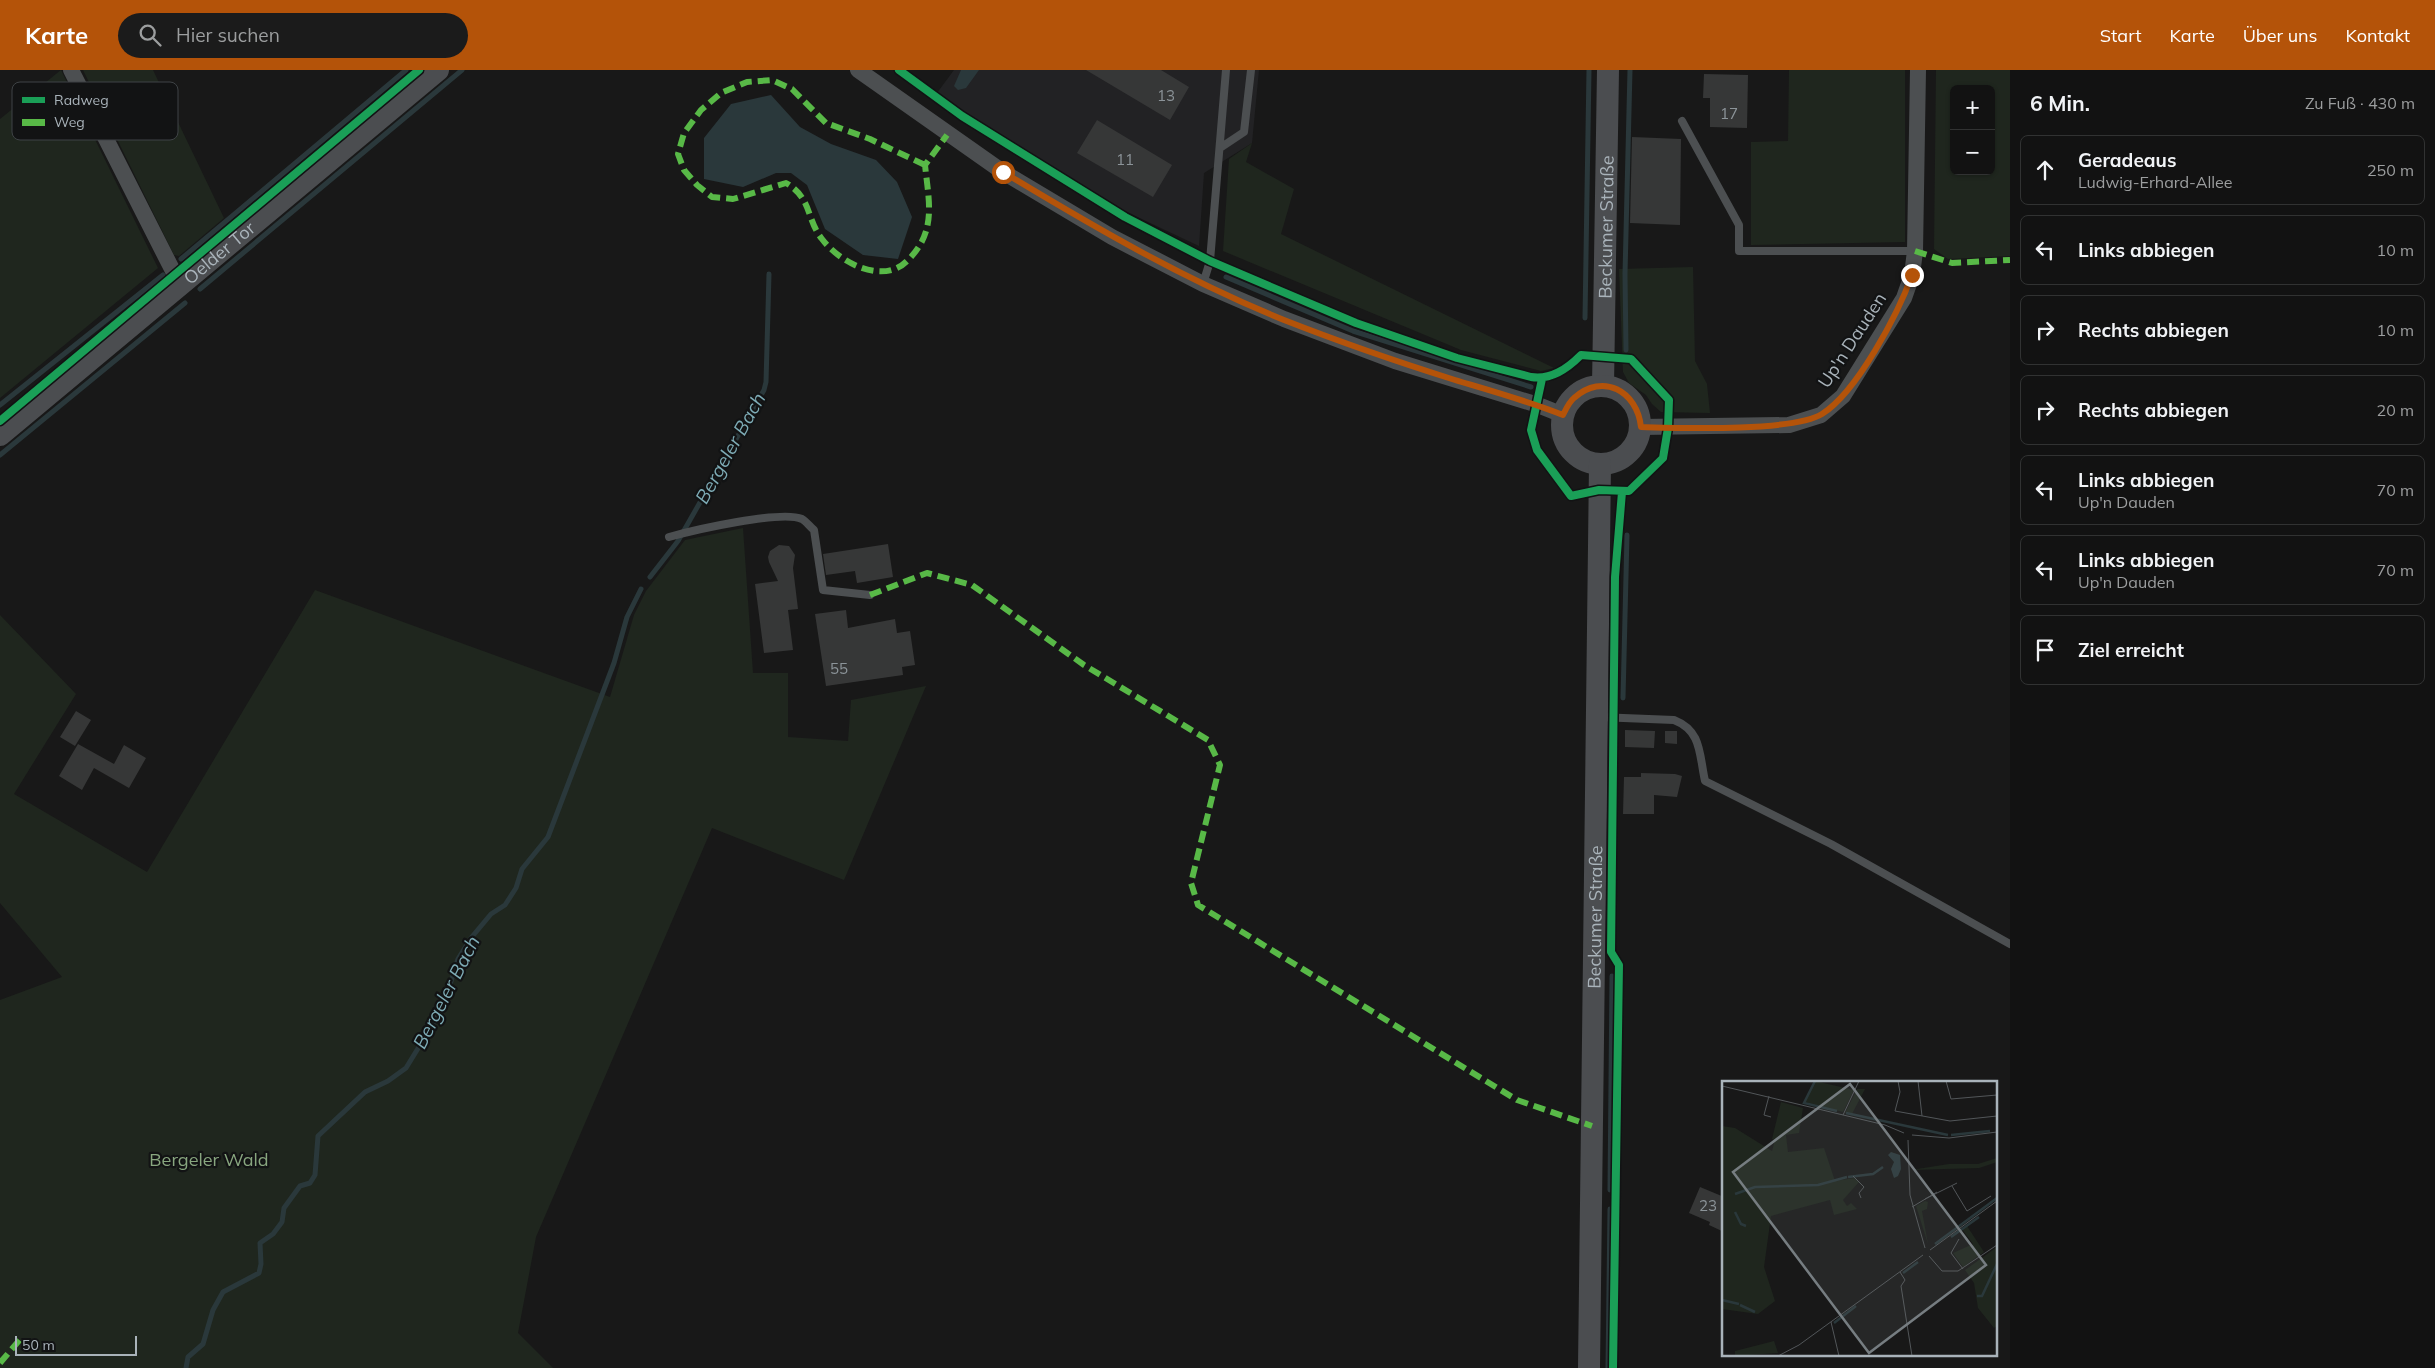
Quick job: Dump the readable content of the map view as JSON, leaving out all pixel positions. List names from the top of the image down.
{
  "streets": {
    "main road": ["Beckumer Straße", "Oelder Tor"],
    "street": ["Up'n Dauden"]
  },
  "crossings": [
    ["Beckumer Straße", "Up'n Dauden"]
  ],
  "water": ["Bergeler Bach"],
  "parks": ["Bergeler Wald"],
  "house_numbers": [
    "13",
    "17",
    "11",
    "55",
    "23"
  ],
  "legend": ["Radweg", "Weg"],
  "scale_bar": "50 m",
  "page": {
    "header": "Karte",
    "search": "Hier suchen",
    "nav": [
      "Start",
      "Karte",
      "Über uns",
      "Kontakt"
    ],
    "heading": ["6 Min.", "Zu Fuß · 430 m"],
    "map_buttons": ["+", "−"],
    "list": [
      ["Geradeaus", "Ludwig-Erhard-Allee", "250 m"],
      ["Links abbiegen", "10 m"],
      ["Rechts abbiegen", "10 m"],
      ["Rechts abbiegen", "20 m"],
      ["Links abbiegen", "Up'n Dauden", "70 m"],
      ["Links abbiegen", "Up'n Dauden", "70 m"],
      "Ziel erreicht"
    ],
    "scale": "50 m"
  }
}
